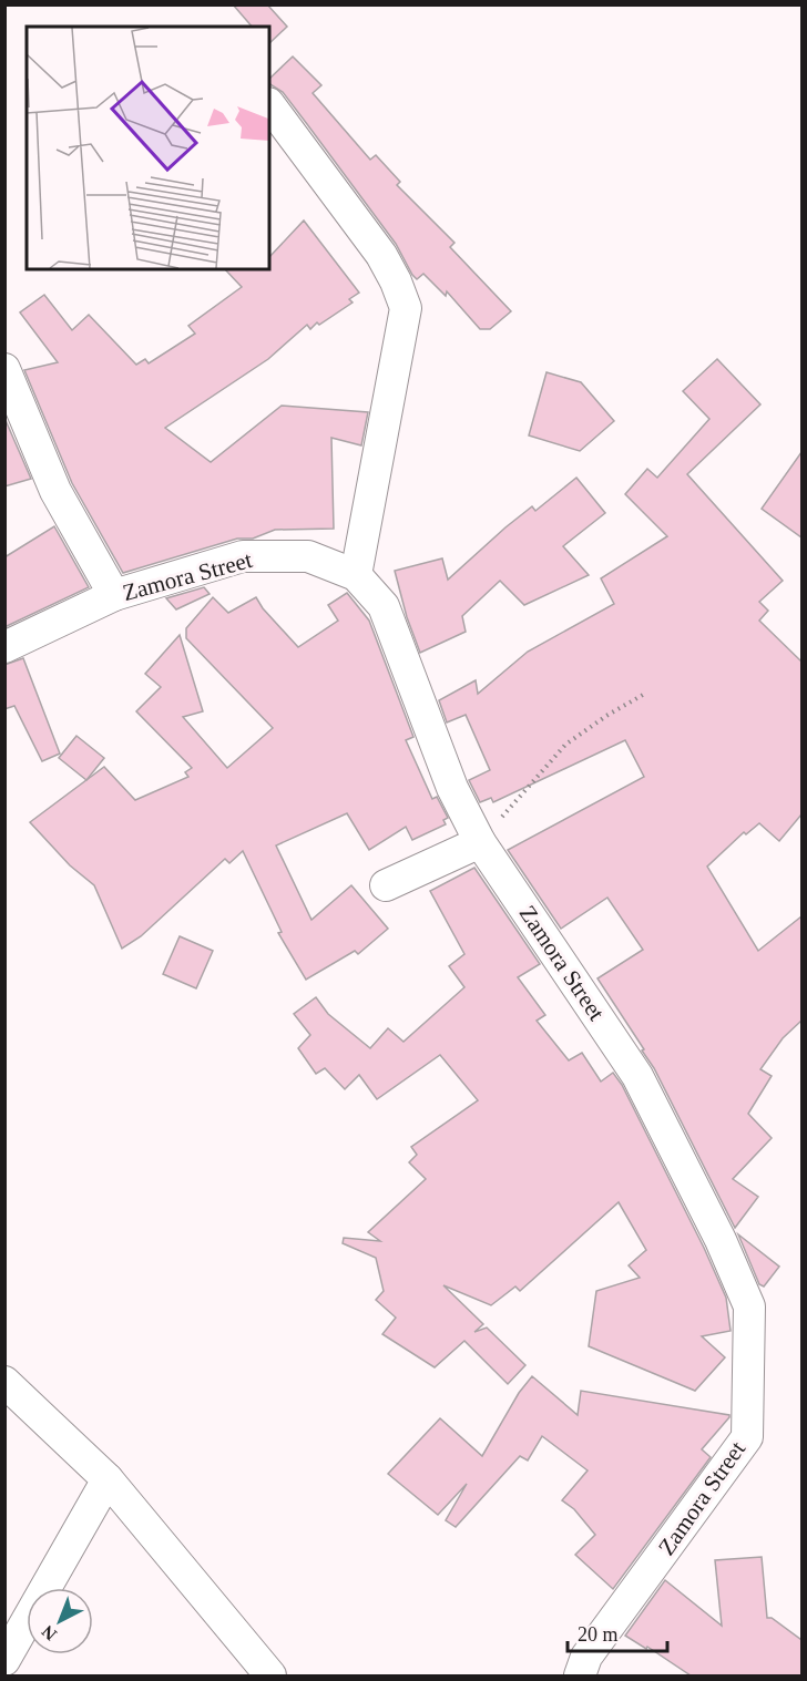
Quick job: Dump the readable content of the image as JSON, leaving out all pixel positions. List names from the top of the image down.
{
  "streets": {
    "street": ["Zamora Street"]
  },
  "scale_bar": "20 m",
  "north": "bottom left"
}
